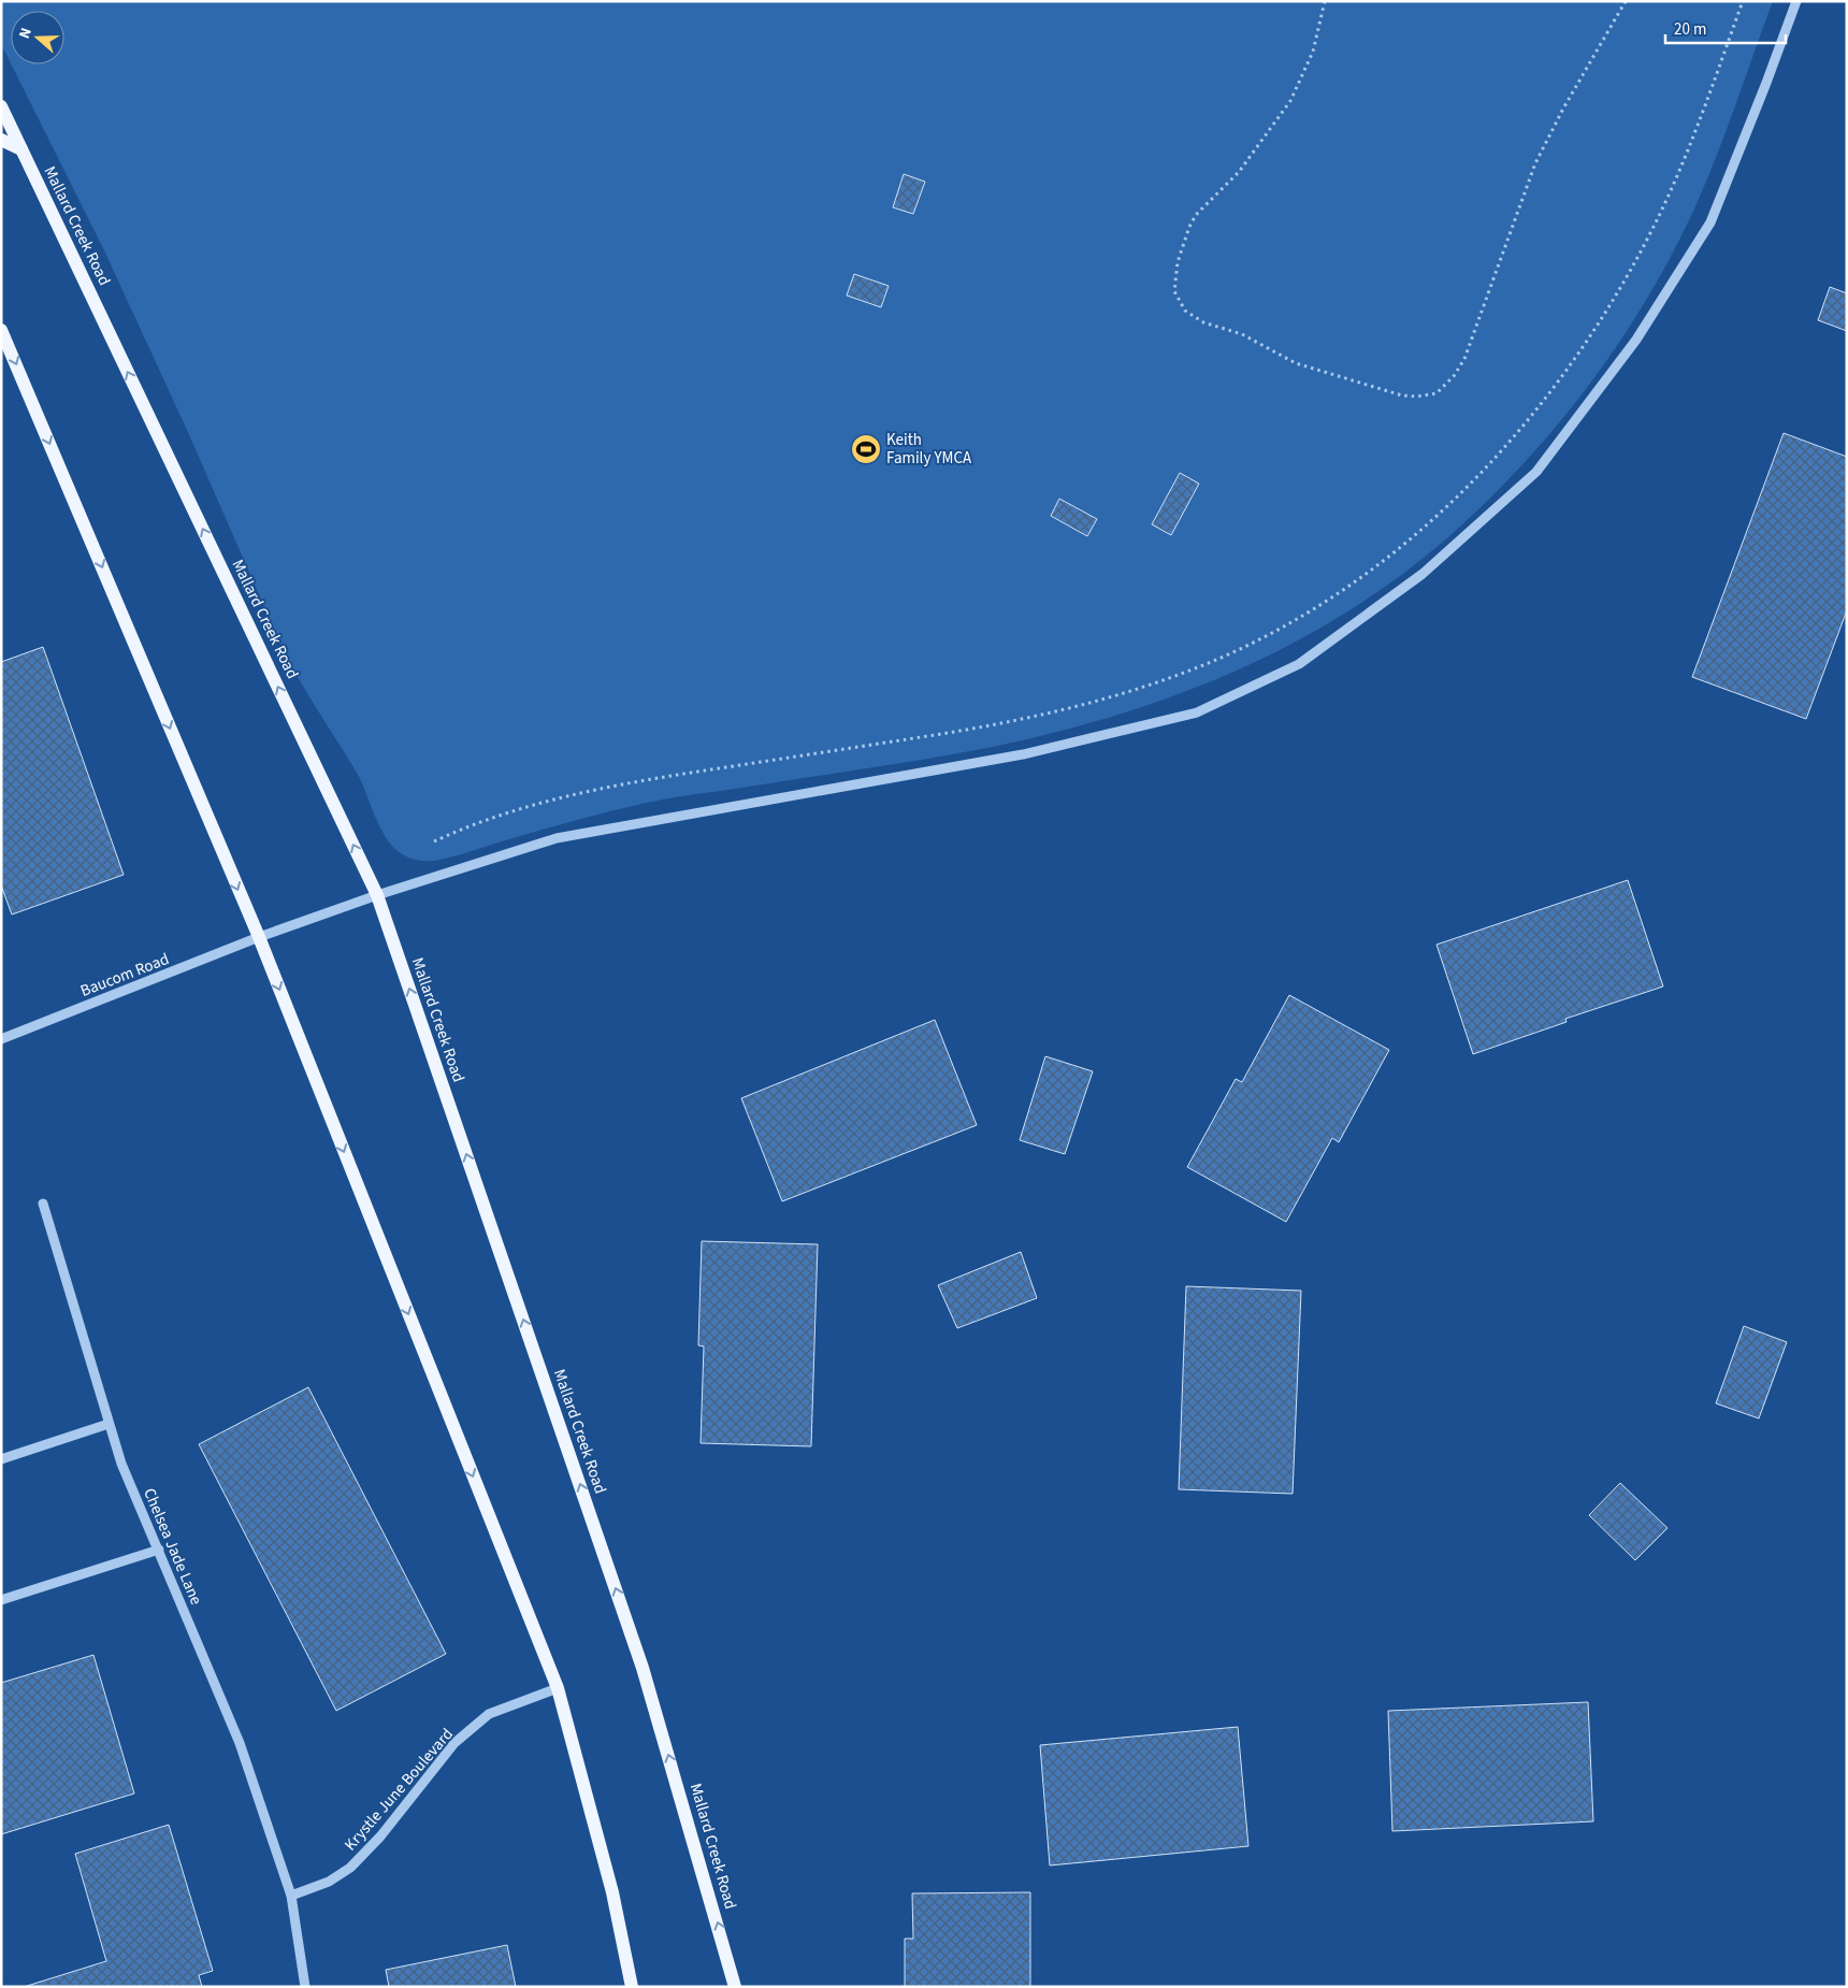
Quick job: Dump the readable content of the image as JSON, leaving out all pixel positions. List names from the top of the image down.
{
  "streets": {
    "main road": ["Mallard Creek Road"],
    "street": ["Baucom Road", "Chelsea Jade Lane", "Krystle June Boulevard"]
  },
  "crossings": [
    ["Mallard Creek Road", "Baucom Road"],
    ["Chelsea Jade Lane", "Krystle June Boulevard"]
  ],
  "places": {
    "sports": ["Keith Family YMCA"]
  },
  "scale_bar": "20 m",
  "north": "left"
}
